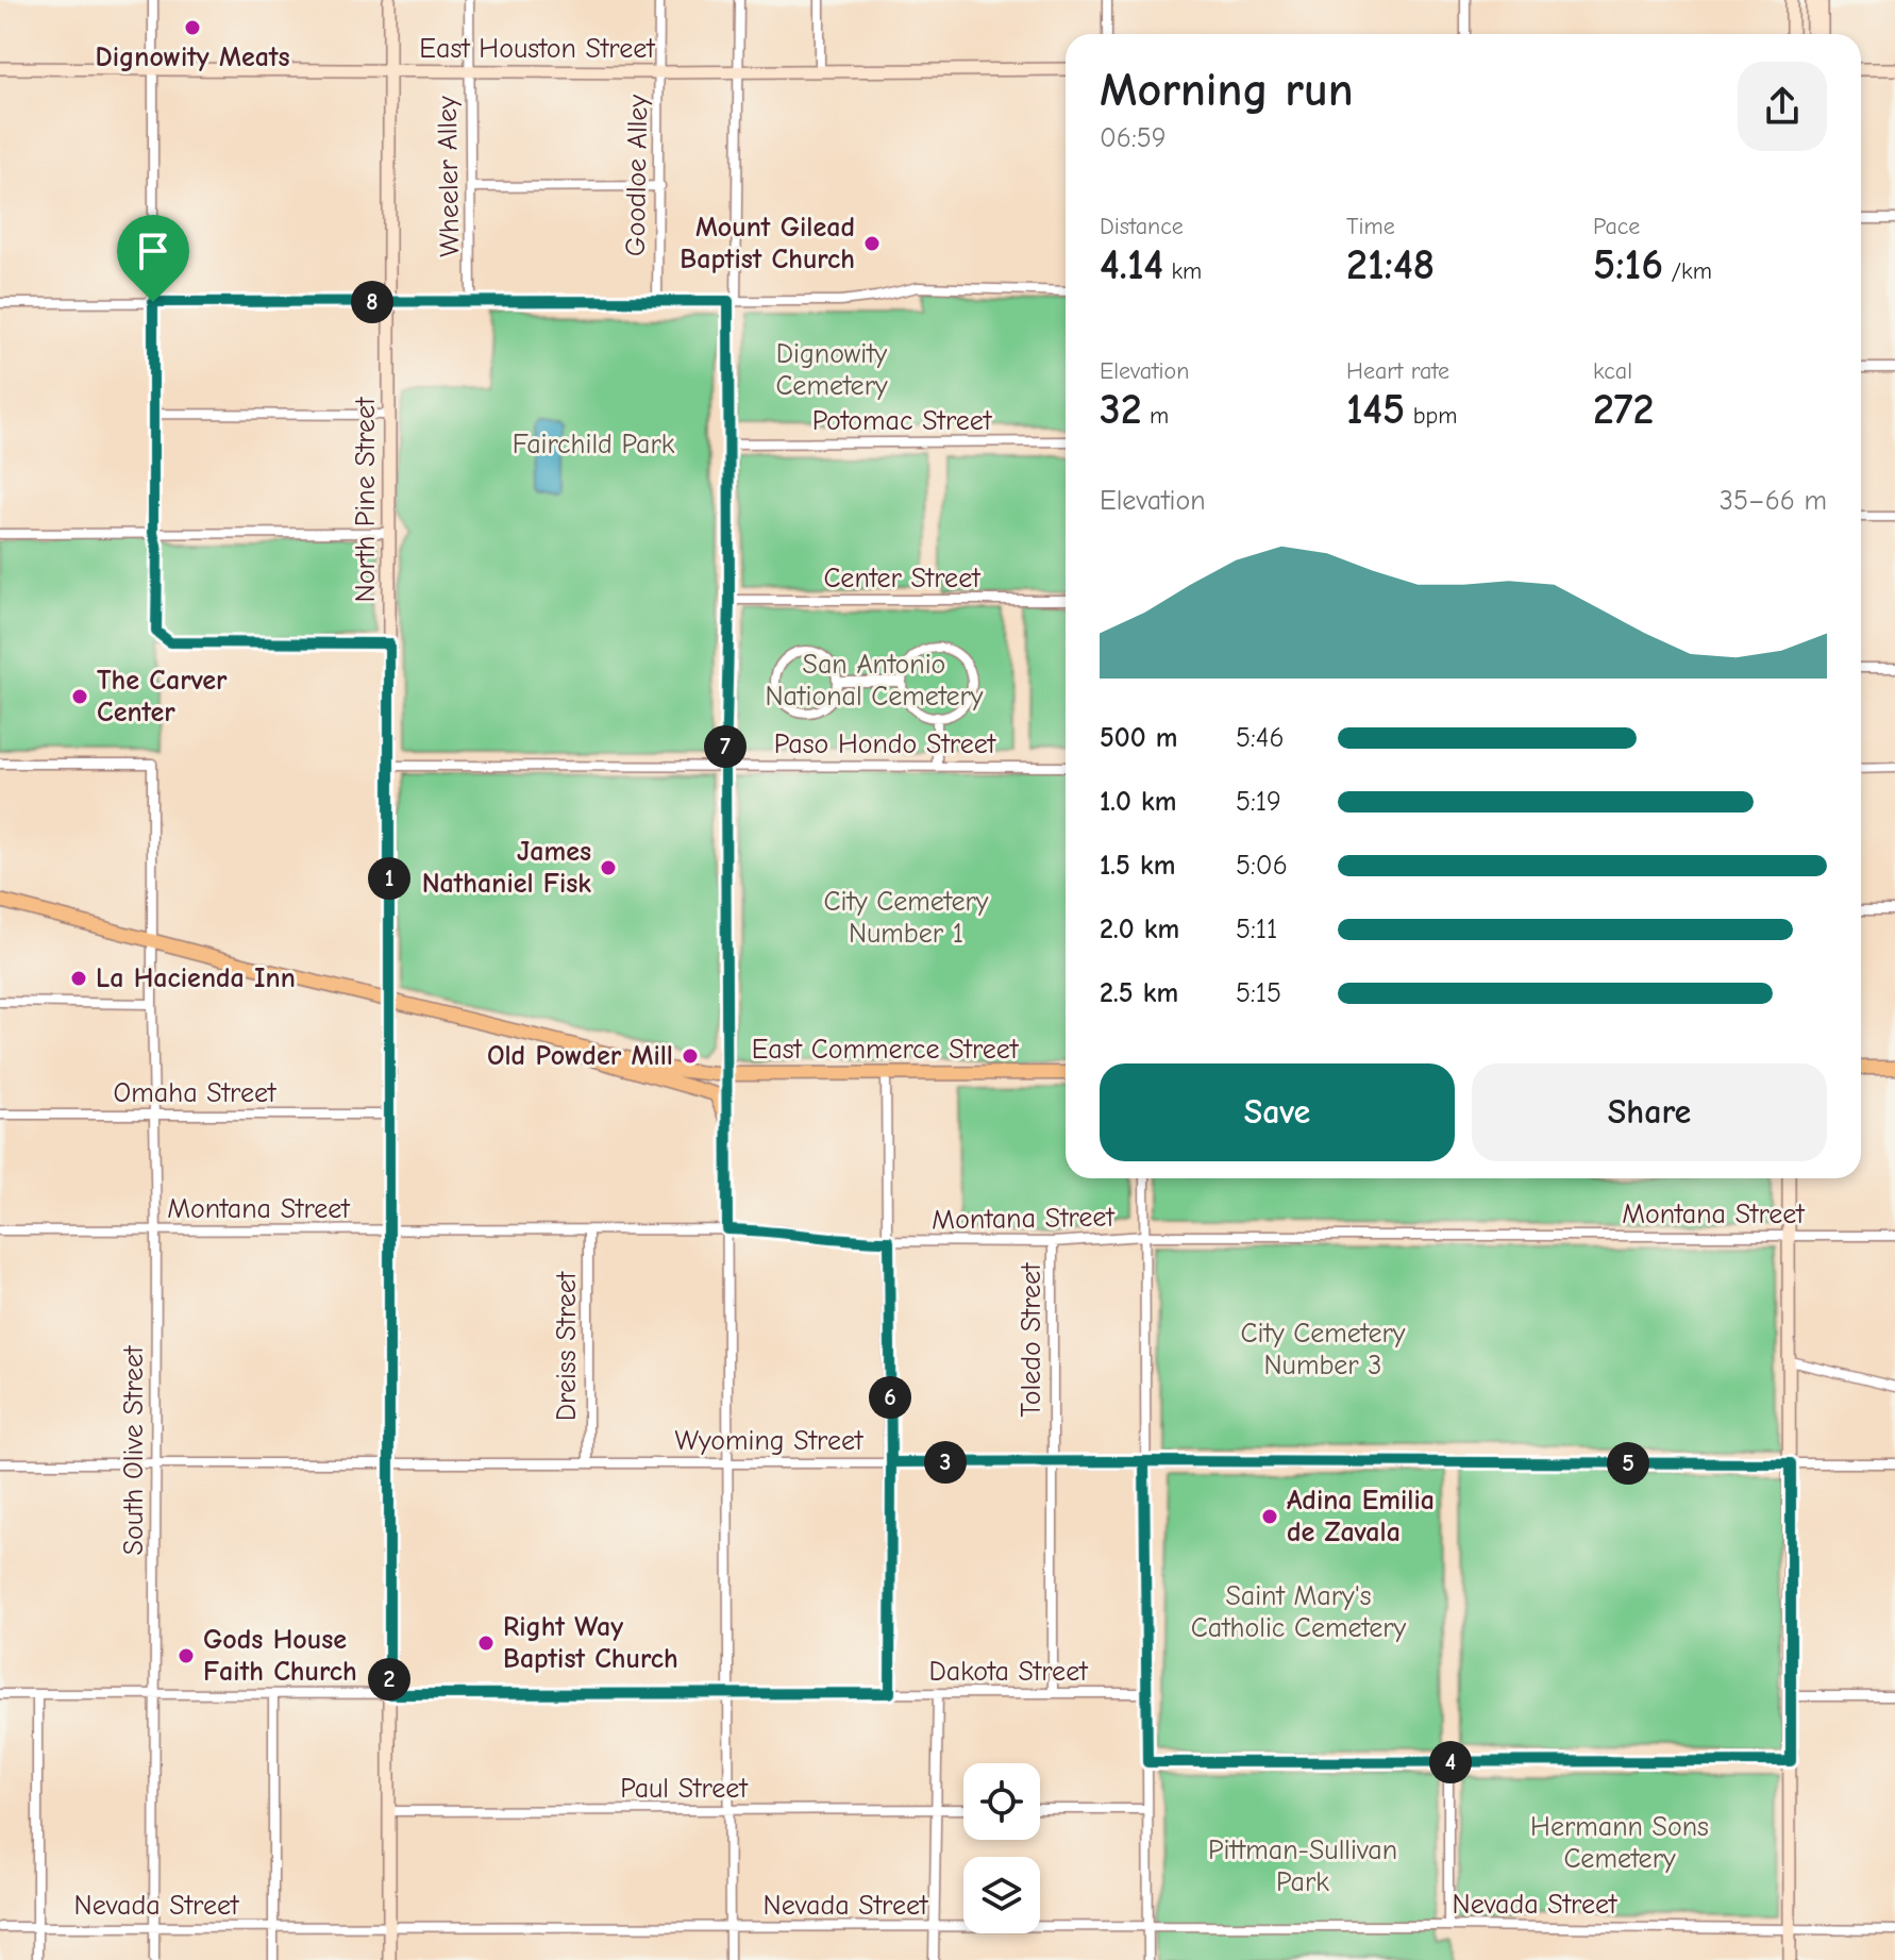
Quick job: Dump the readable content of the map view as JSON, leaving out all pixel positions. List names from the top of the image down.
{
  "streets": {
    "main road": ["East Houston Street", "North Pine Street", "East Commerce Street"],
    "street": [
      "Goodloe Alley",
      "Wheeler Alley",
      "Potomac Street",
      "Center Street",
      "Paso Hondo Street",
      "Omaha Street",
      "Montana Street",
      "Toledo Street",
      "Dreiss Street",
      "Wyoming Street",
      "South Olive Street",
      "Dakota Street",
      "Paul Street",
      "Nevada Street"
    ]
  },
  "crossings": [
    ["East Houston Street", "Goodloe Alley"],
    ["East Houston Street", "Wheeler Alley"],
    ["East Houston Street", "North Pine Street"],
    ["North Pine Street", "Paso Hondo Street"],
    ["North Pine Street", "East Commerce Street"],
    ["North Pine Street", "Omaha Street"],
    ["North Pine Street", "Montana Street"],
    ["North Pine Street", "Wyoming Street"],
    ["North Pine Street", "Dakota Street"],
    ["North Pine Street", "Paul Street"],
    ["North Pine Street", "Nevada Street"],
    ["East Commerce Street", "South Olive Street"],
    ["Omaha Street", "South Olive Street"],
    ["Montana Street", "Toledo Street"],
    ["Montana Street", "Dreiss Street"],
    ["Montana Street", "South Olive Street"],
    ["Toledo Street", "Wyoming Street"],
    ["Toledo Street", "Dakota Street"],
    ["Dreiss Street", "Wyoming Street"],
    ["Wyoming Street", "South Olive Street"],
    ["South Olive Street", "Dakota Street"],
    ["South Olive Street", "Nevada Street"]
  ],
  "parks": [
    "Dignowity Cemetery",
    "Fairchild Park",
    "San Antonio National Cemetery",
    "City Cemetery Number 1",
    "City Cemetery Number 3",
    "Saint Mary's Catholic Cemetery",
    "Hermann Sons Cemetery",
    "Pittman-Sullivan Park"
  ],
  "places": [
    "Dignowity Meats",
    "Mount Gilead Baptist Church",
    "The Carver Center",
    "James Nathaniel Fisk",
    "La Hacienda Inn",
    "Old Powder Mill",
    "Adina Emilia de Zavala",
    "Right Way Baptist Church",
    "Gods House Faith Church"
  ],
  "page": {
    "heading": ["Morning run", "06:59"],
    "stats": [
      ["Distance", "4.14 km"],
      ["Time", "21:48"],
      ["Pace", "5:16 /km"],
      ["Elevation", "32 m"],
      ["Heart rate", "145 bpm"],
      ["kcal", "272"]
    ],
    "pins": [
      "8",
      "7",
      "1",
      "6",
      "3",
      "5",
      "2",
      "4"
    ],
    "chart": ["Elevation", "35–66 m"],
    "list": [
      {
        "name": "500 m",
        "note": "5:46"
      },
      {
        "name": "1.0 km",
        "note": "5:19"
      },
      {
        "name": "1.5 km",
        "note": "5:06"
      },
      {
        "name": "2.0 km",
        "note": "5:11"
      },
      {
        "name": "2.5 km",
        "note": "5:15"
      }
    ],
    "buttons": ["Save", "Share"]
  }
}
